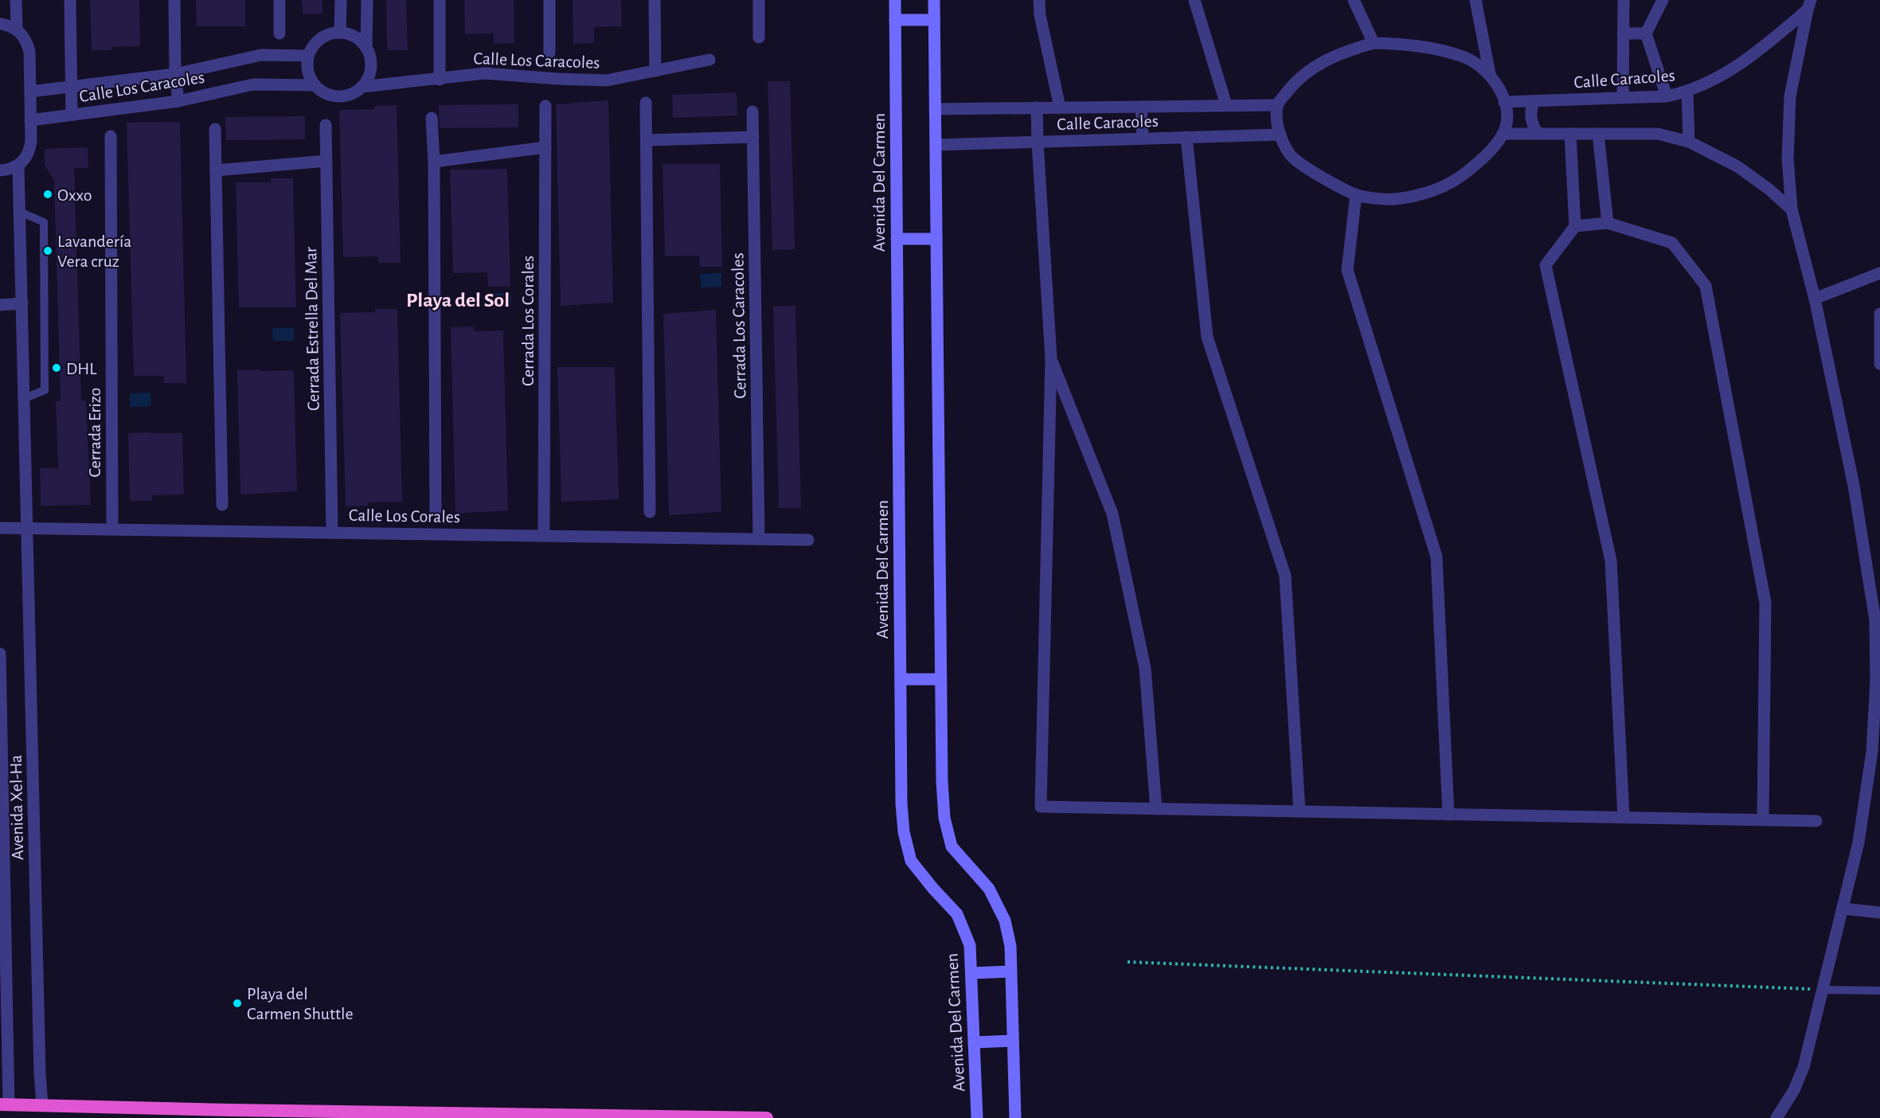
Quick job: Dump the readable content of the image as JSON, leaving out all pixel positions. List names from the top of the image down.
{
  "streets": {
    "main road": ["Avenida Del Carmen"],
    "street": [
      "Calle Los Caracoles",
      "Calle Caracoles",
      "Cerrada Los Corales",
      "Cerrada Los Caracoles",
      "Cerrada Estrella Del Mar",
      "Cerrada Erizo",
      "Calle Los Corales",
      "Avenida Xel-Ha"
    ]
  },
  "crossings": [
    ["Cerrada Los Corales", "Calle Los Corales"],
    ["Cerrada Los Caracoles", "Calle Los Corales"],
    ["Cerrada Estrella Del Mar", "Calle Los Corales"],
    ["Cerrada Erizo", "Calle Los Corales"],
    ["Calle Los Corales", "Avenida Xel-Ha"]
  ],
  "districts": ["Playa del Sol"],
  "places": [
    "Oxxo",
    "Lavandería Vera cruz",
    "DHL",
    "Playa del Carmen Shuttle"
  ]
}
